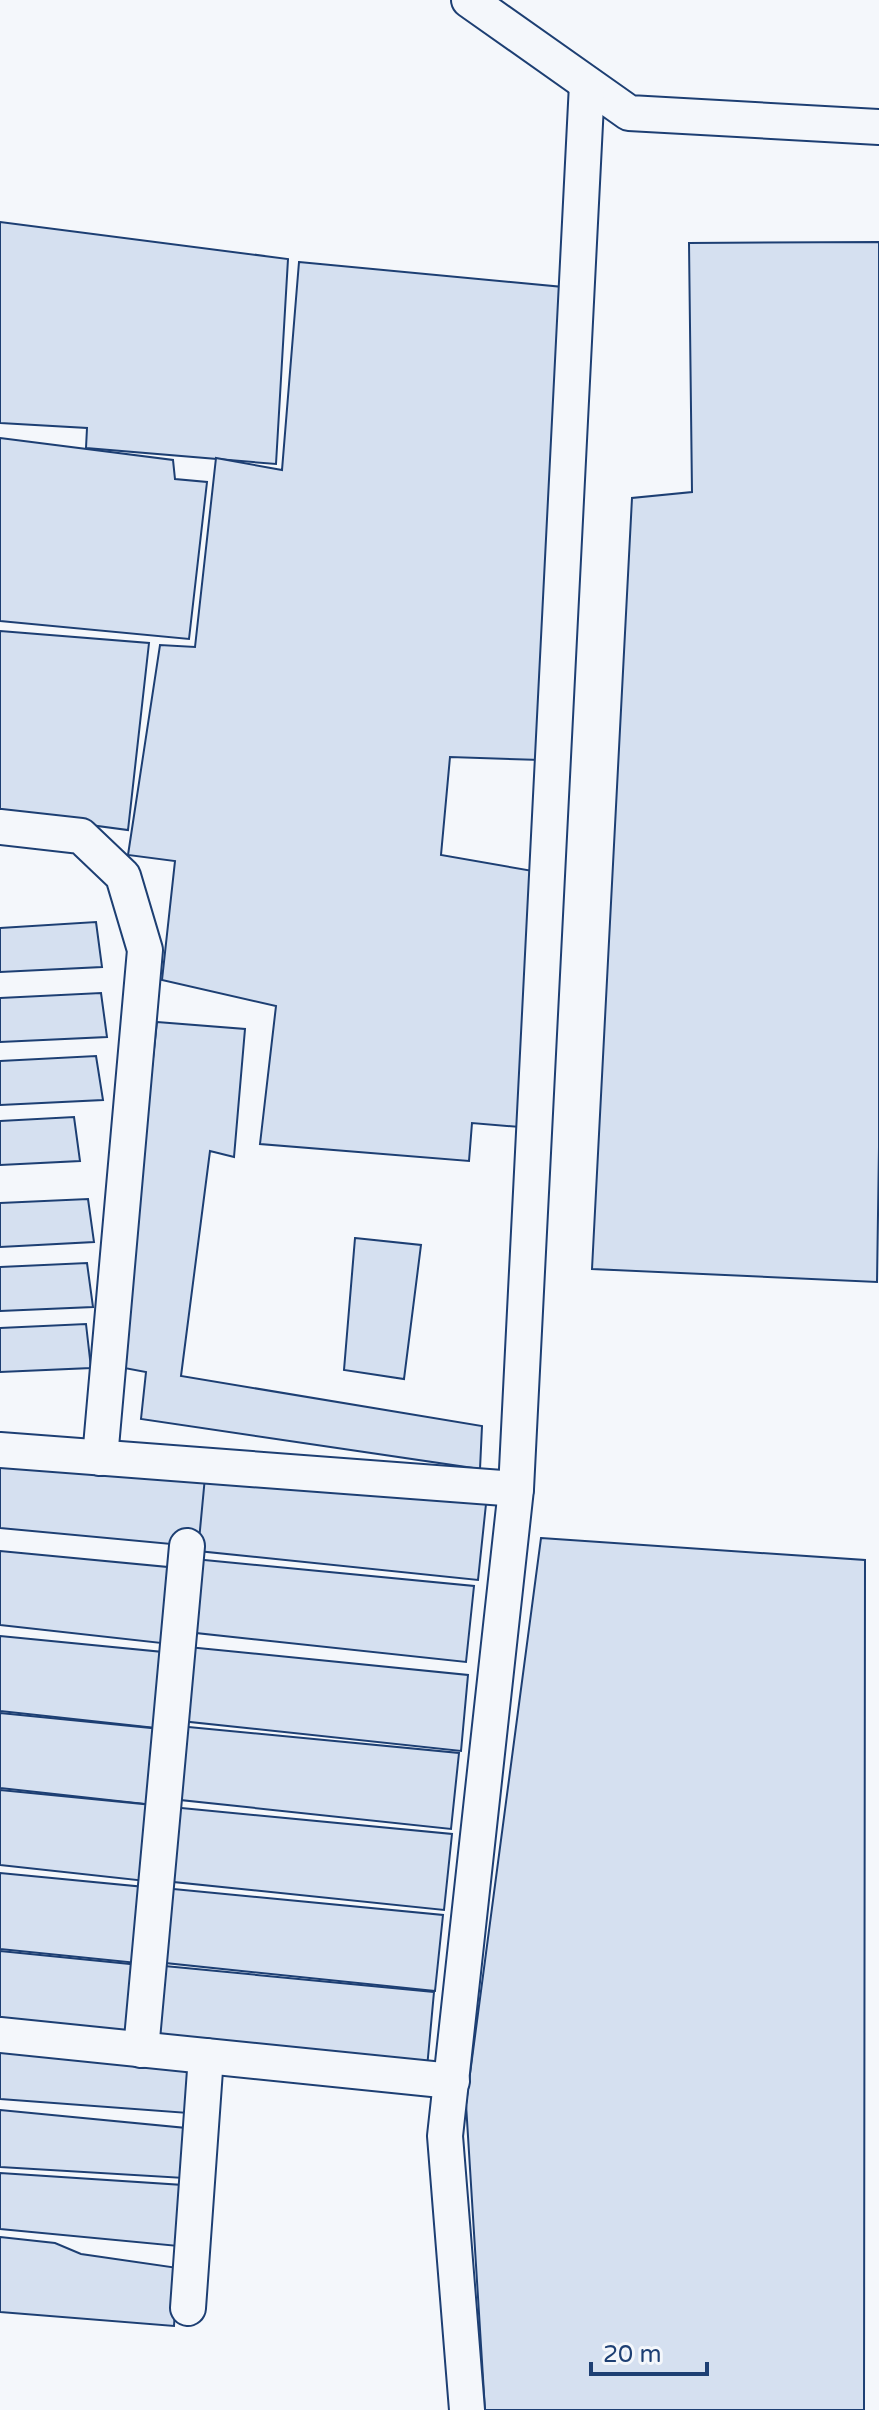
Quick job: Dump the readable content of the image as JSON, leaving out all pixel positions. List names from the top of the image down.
{
  "scale_bar": "20 m"
}
